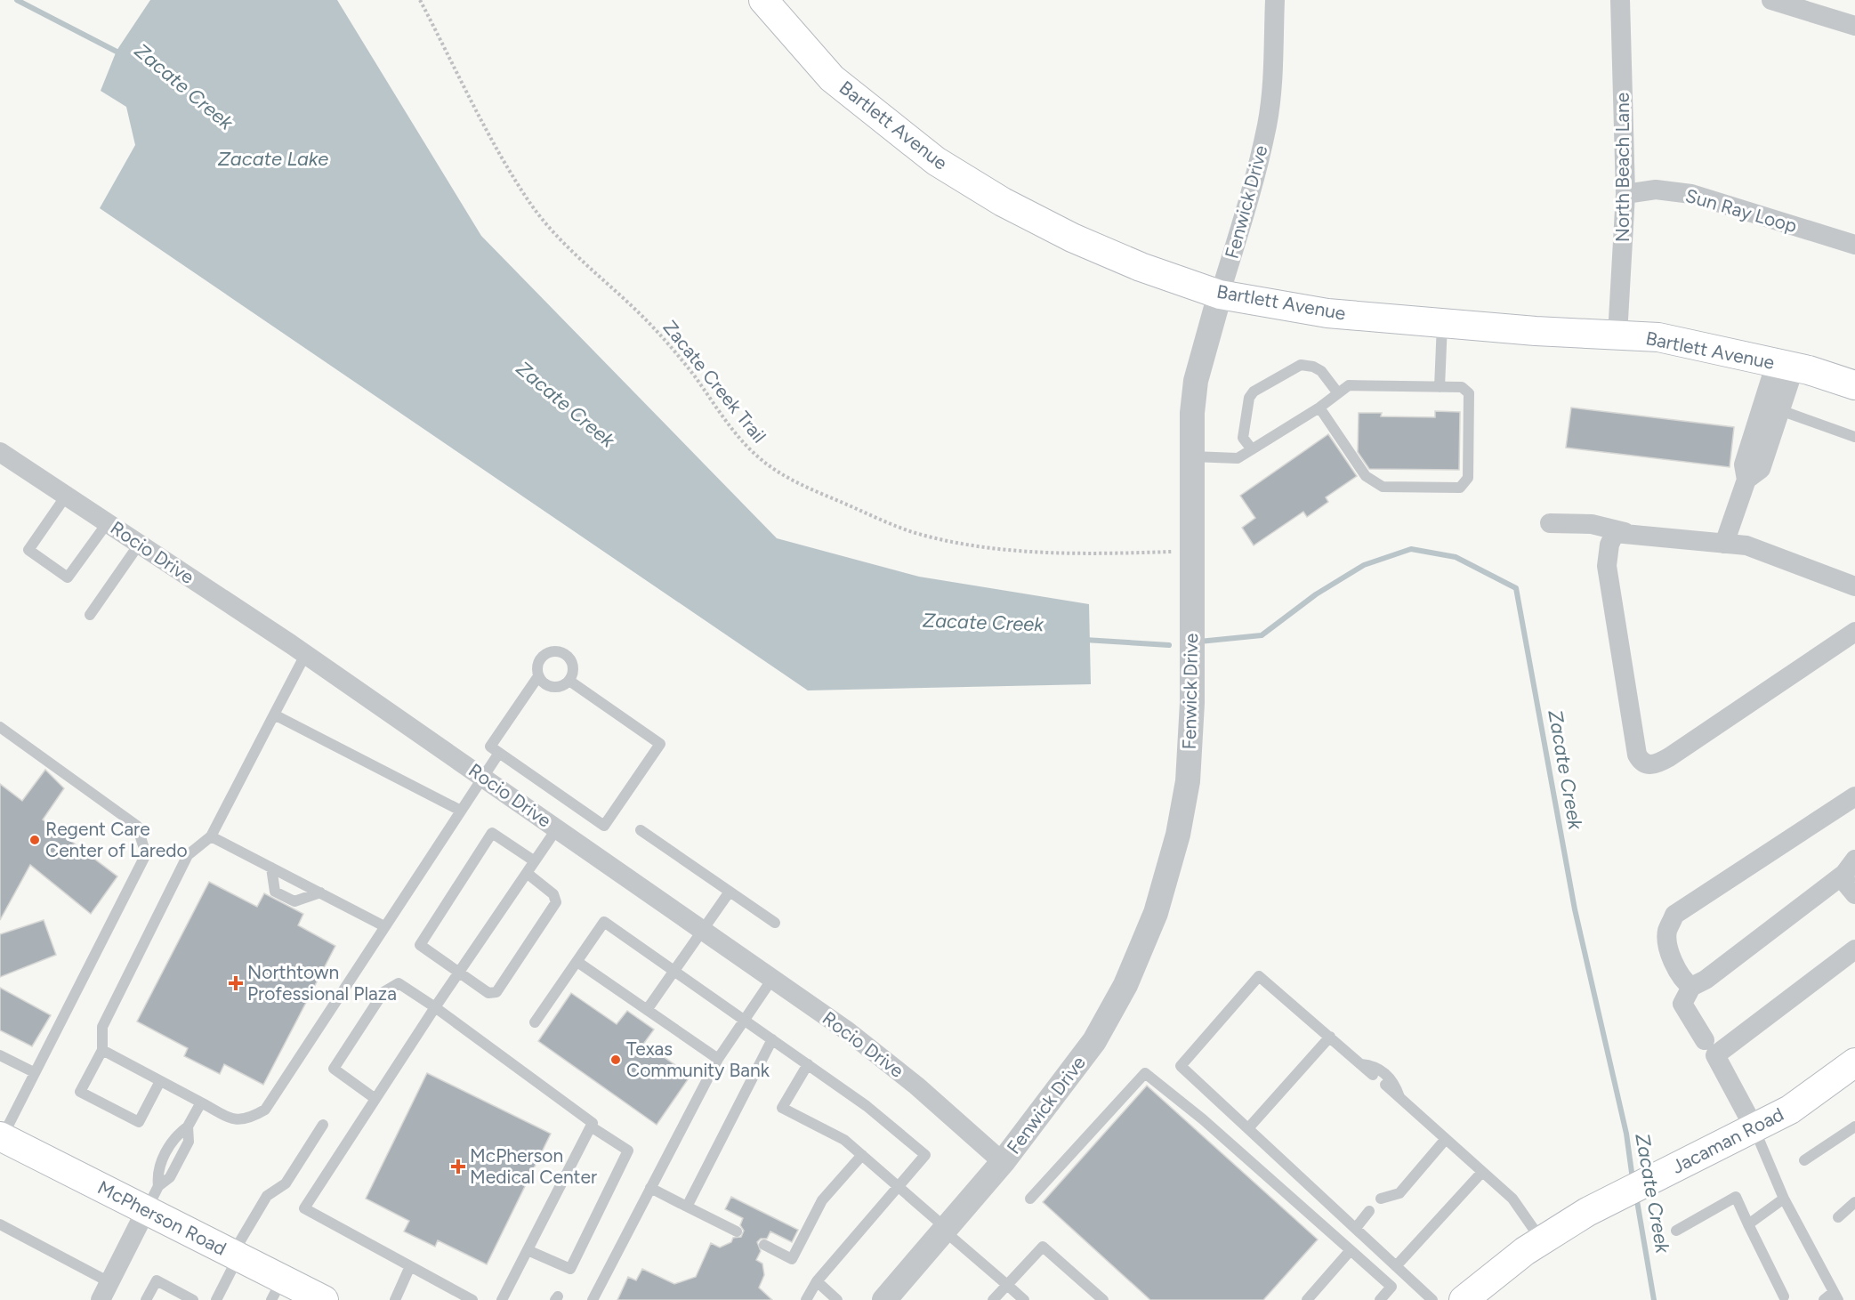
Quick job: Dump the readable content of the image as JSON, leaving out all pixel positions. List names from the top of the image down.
{
  "streets": {
    "main road": ["Bartlett Avenue", "Jacaman Road", "McPherson Road"],
    "street": [
      "North Beach Lane",
      "Fenwick Drive",
      "Sun Ray Loop",
      "Rocio Drive"
    ],
    "path": ["Zacate Creek Trail"]
  },
  "crossings": [
    ["Bartlett Avenue", "North Beach Lane"],
    ["Bartlett Avenue", "Fenwick Drive"],
    ["North Beach Lane", "Sun Ray Loop"],
    ["Fenwick Drive", "Rocio Drive"]
  ],
  "water": ["Zacate Creek", "Zacate Lake"],
  "places": {
    "other": ["Regent Care Center of Laredo", "Texas Community Bank"],
    "health": ["Northtown Professional Plaza", "McPherson Medical Center"]
  }
}
